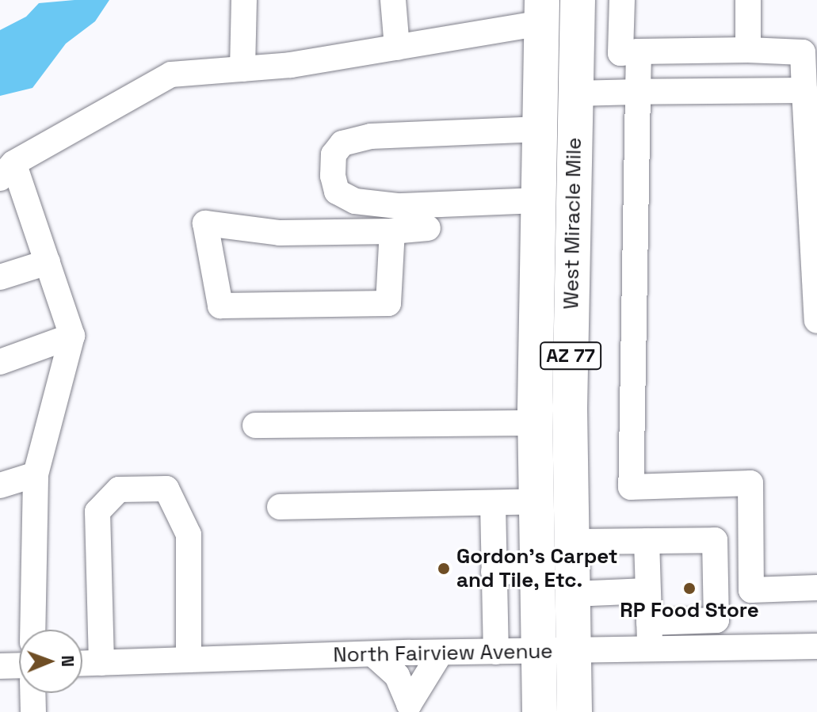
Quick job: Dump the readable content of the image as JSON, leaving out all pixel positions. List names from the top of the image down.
{
  "streets": {
    "highway": ["West Miracle Mile", "AZ 77"],
    "street": ["North Fairview Avenue"]
  },
  "crossings": [
    ["West Miracle Mile", "North Fairview Avenue"]
  ],
  "places": ["Gordon's Carpet and Tile, Etc.", "RP Food Store"],
  "north": "right"
}
